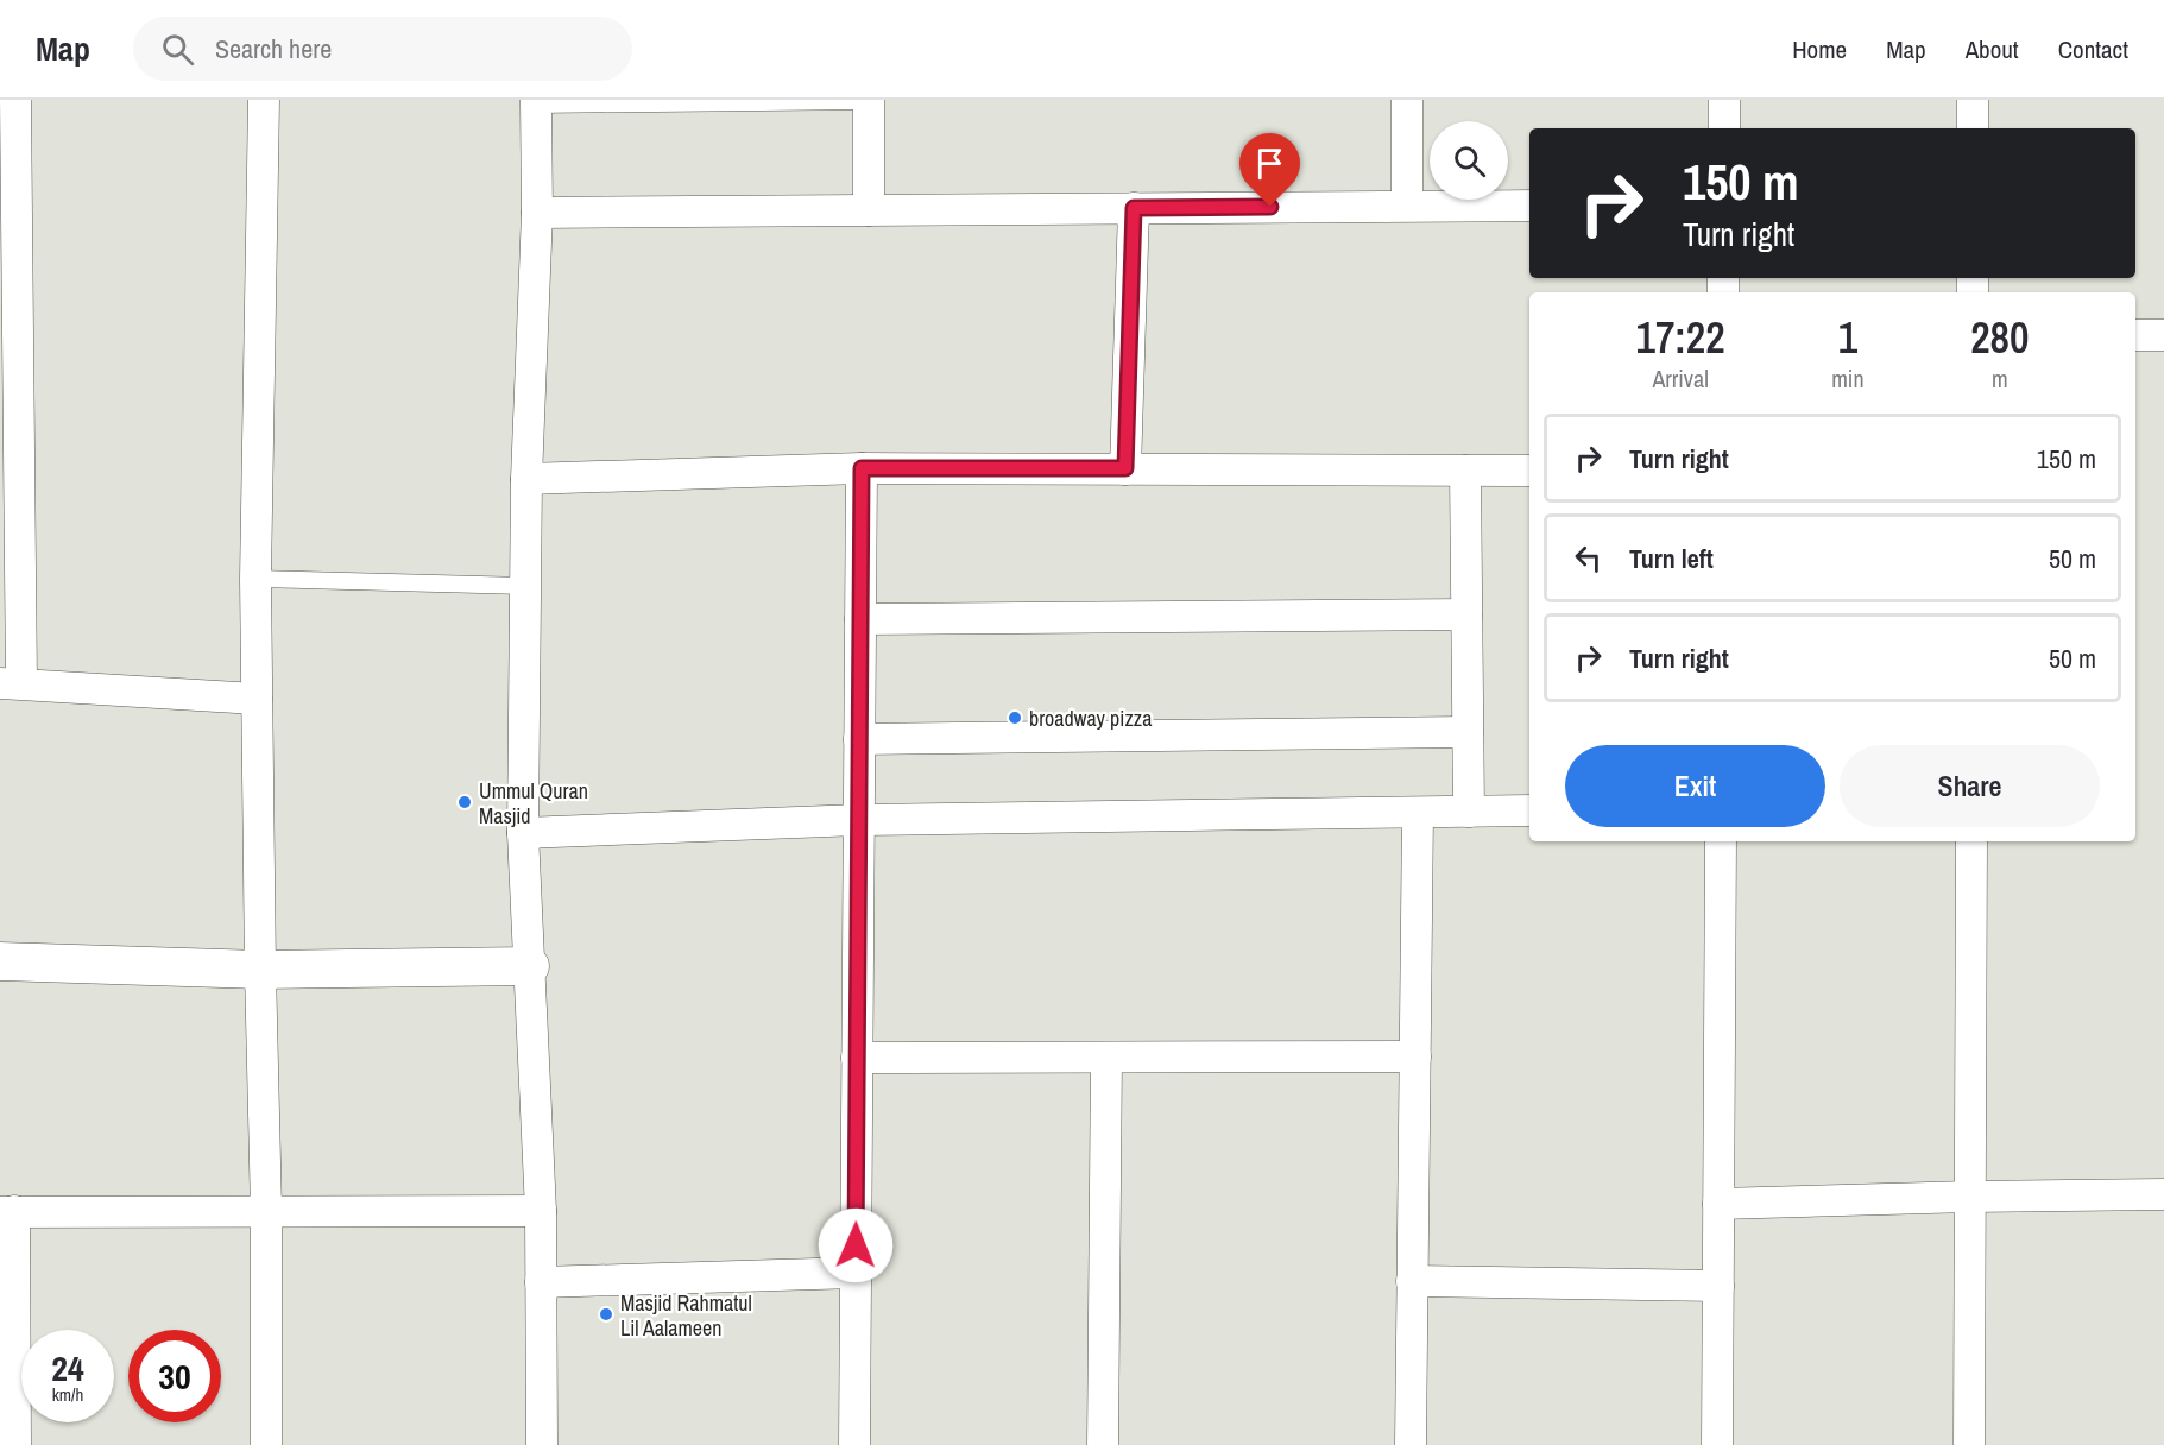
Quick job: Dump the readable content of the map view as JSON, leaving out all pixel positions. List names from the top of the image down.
{
  "places": ["broadway pizza", "Ummul Quran Masjid", "Masjid Rahmatul Lil Aalameen"],
  "page": {
    "header": "Map",
    "search": "Search here",
    "nav": [
      "Home",
      "Map",
      "About",
      "Contact"
    ],
    "turn": ["150 m", "Turn right"],
    "eta": [
      "17:22",
      "Arrival",
      "1",
      "min",
      "280",
      "m"
    ],
    "list": [
      {
        "name": "Turn right",
        "value": "150 m"
      },
      {
        "name": "Turn left",
        "value": "50 m"
      },
      {
        "name": "Turn right",
        "value": "50 m"
      }
    ],
    "buttons": ["Exit", "Share"],
    "speed": "24 km/h",
    "limit": "30"
  }
}
